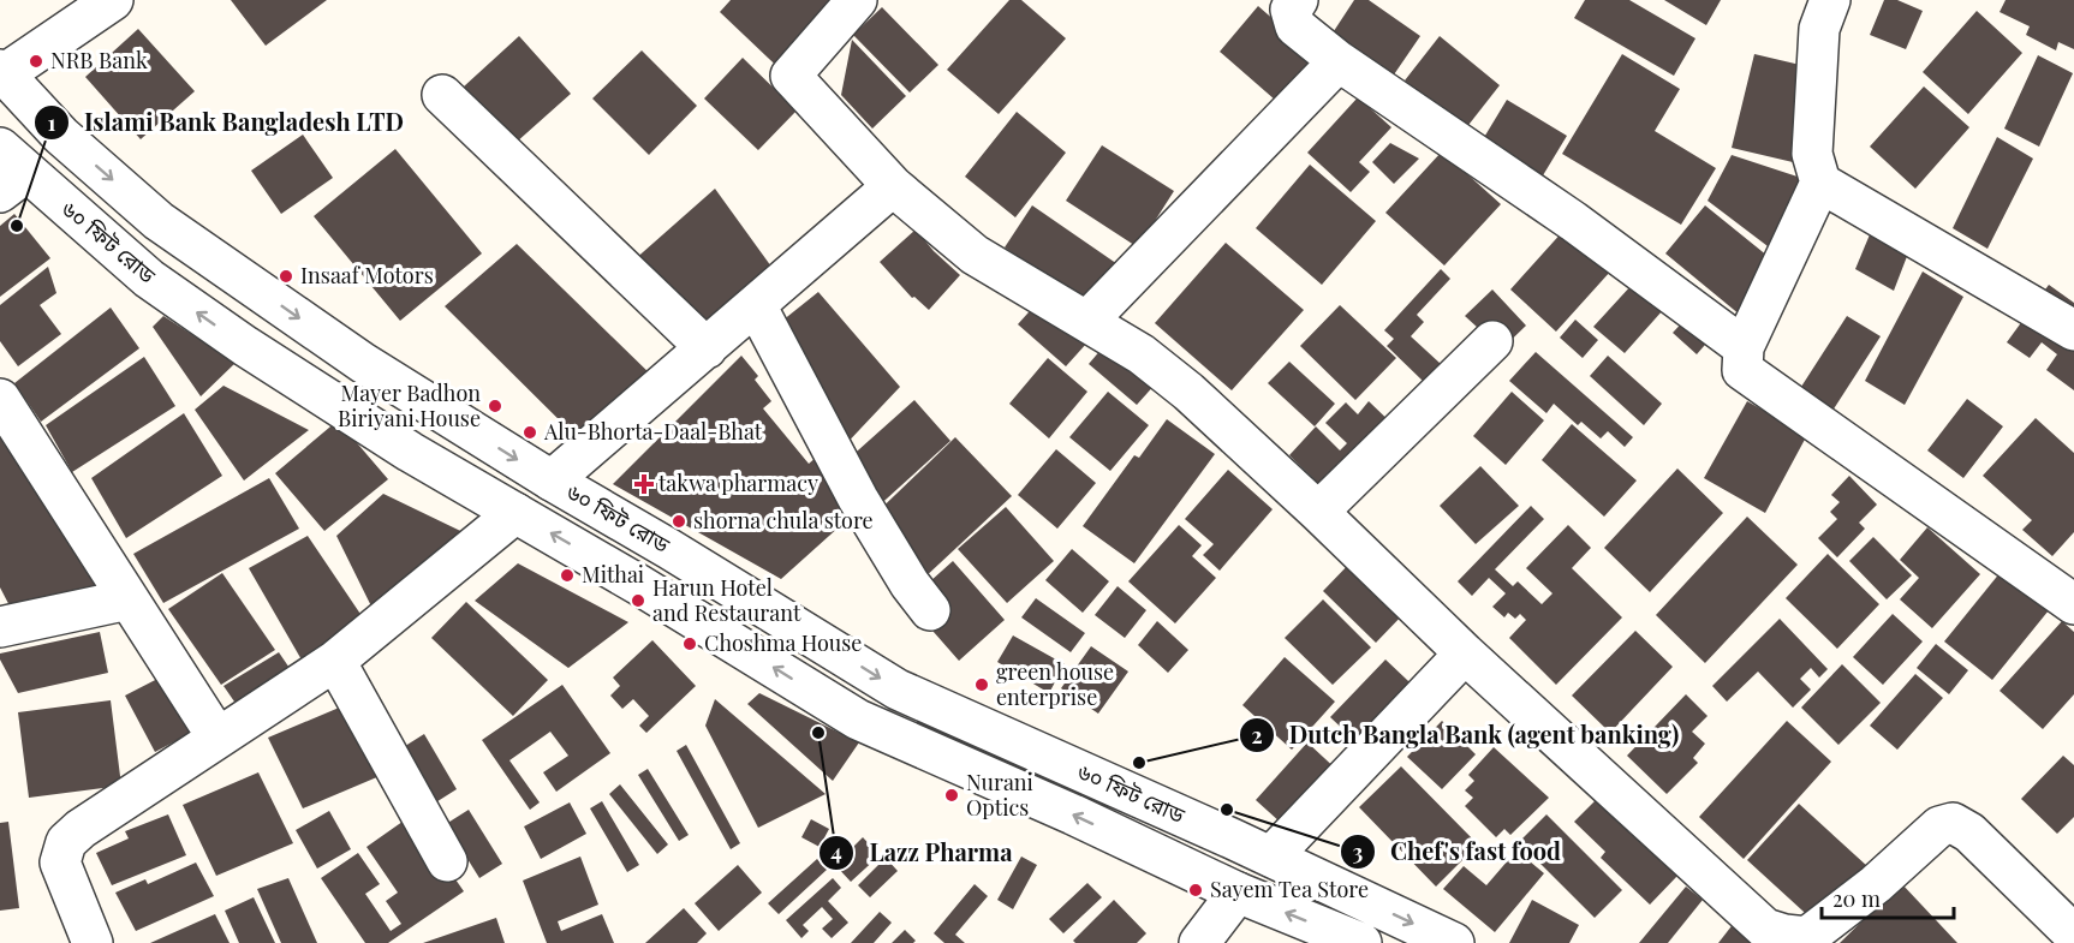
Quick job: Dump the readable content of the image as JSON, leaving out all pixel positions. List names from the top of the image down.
{
  "streets": {
    "street": ["৬০ ফিট রোড"]
  },
  "places": {
    "other": [
      "NRB Bank",
      "Islami Bank Bangladesh LTD",
      "Insaaf Motors",
      "Mayer Badhon Biriyani House",
      "Alu-Bhorta-Daal-Bhat",
      "shorna chula store",
      "Mithai",
      "Harun Hotel and Restaurant",
      "Choshma House",
      "green house enterprise",
      "Lazz Pharma",
      "Dutch Bangla Bank (agent banking)",
      "Nurani Optics",
      "Chef's fast food",
      "Sayem Tea Store"
    ],
    "health": ["takwa pharmacy"]
  },
  "scale_bar": "20 m"
}
